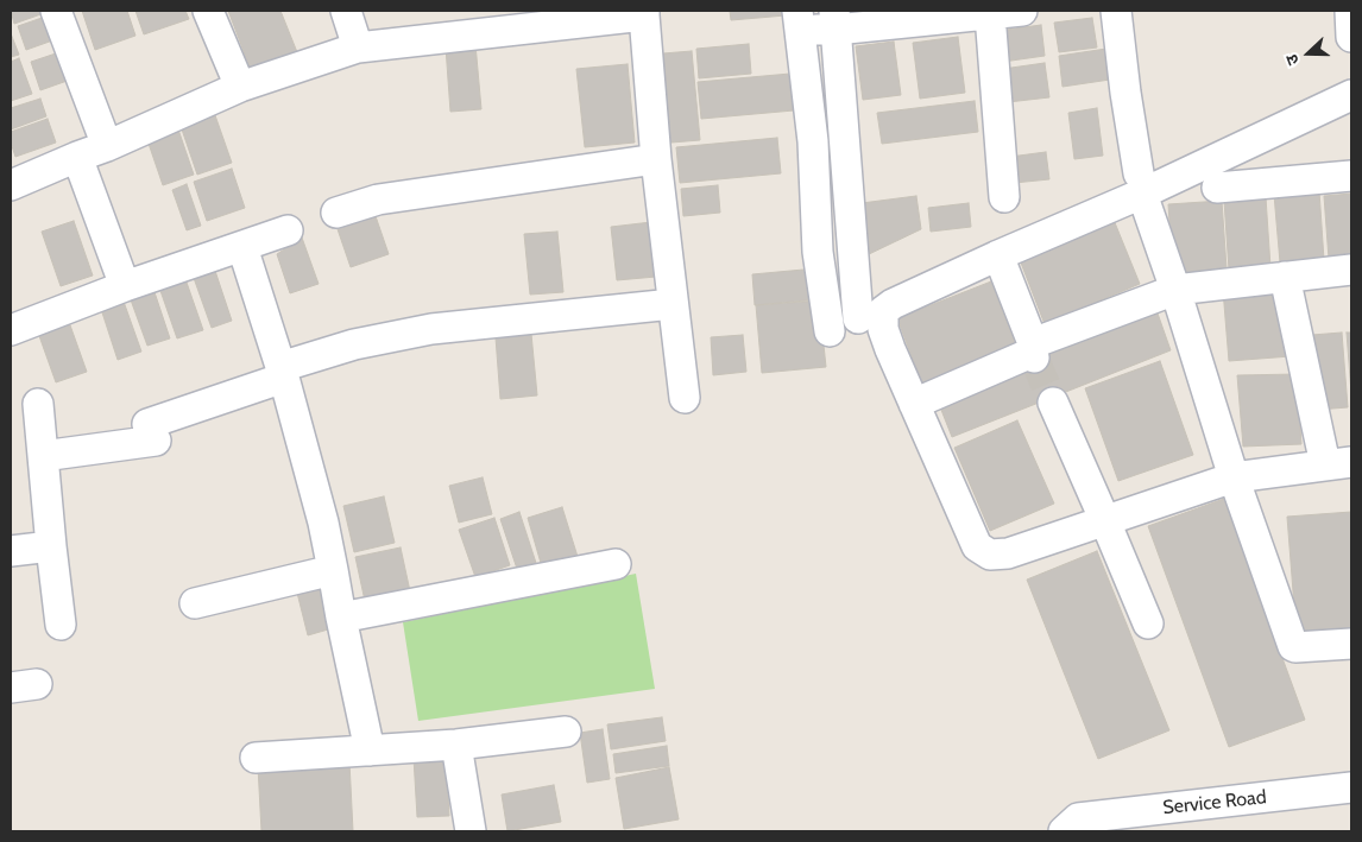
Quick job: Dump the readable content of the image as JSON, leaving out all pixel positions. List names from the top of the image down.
{
  "streets": {
    "street": ["Service Road"]
  },
  "north": "left"
}
